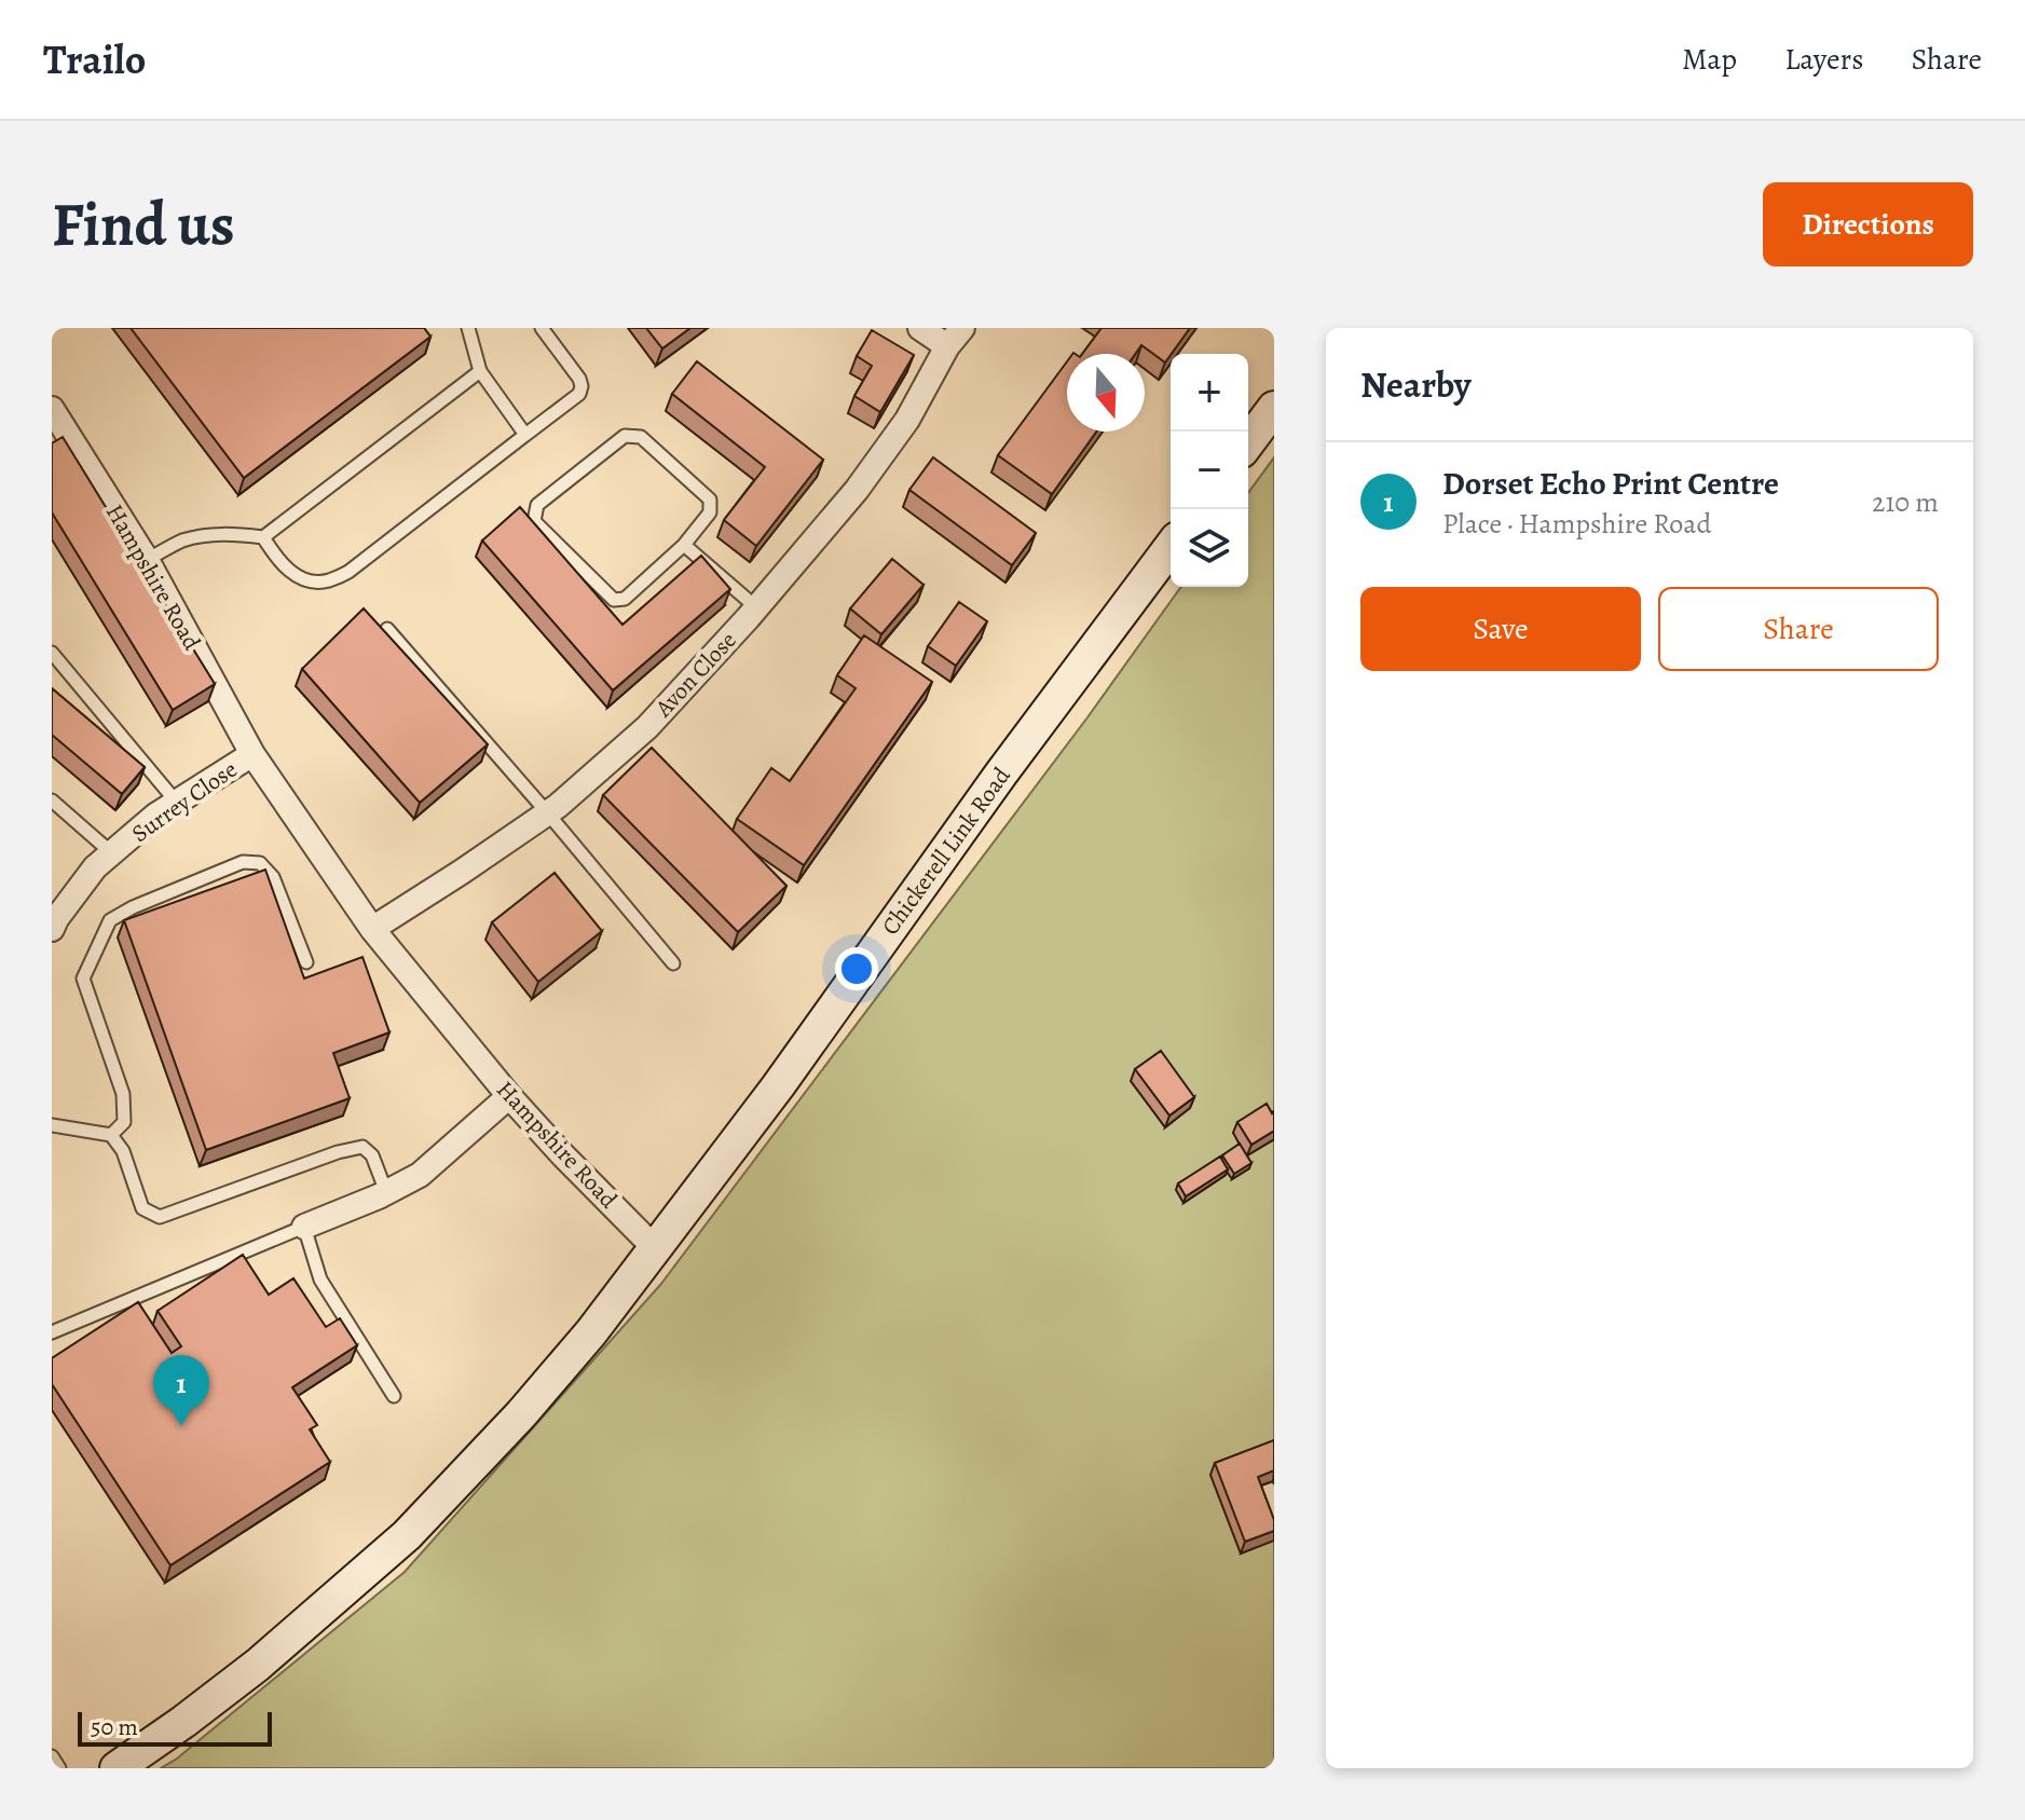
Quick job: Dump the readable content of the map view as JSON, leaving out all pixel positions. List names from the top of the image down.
{
  "streets": {
    "main road": ["Chickerell Link Road"],
    "street": ["Hampshire Road", "Avon Close", "Surrey Close"]
  },
  "crossings": [
    ["Hampshire Road", "Avon Close"],
    ["Hampshire Road", "Surrey Close"],
    ["Hampshire Road", "Chickerell Link Road"]
  ],
  "scale_bar": "50 m",
  "north": "bottom",
  "page": {
    "header": "Trailo",
    "nav": ["Map", "Layers", "Share"],
    "buttons": [
      "Directions",
      ["Save", "Share"]
    ],
    "title": "Find us",
    "heading": "Nearby",
    "map_buttons": ["+", "−"],
    "list": [
      {
        "mark": "1",
        "name": "Dorset Echo Print Centre",
        "note": "Place · Hampshire Road",
        "value": "210 m"
      }
    ],
    "pins": "1",
    "scale": "50 m"
  }
}
